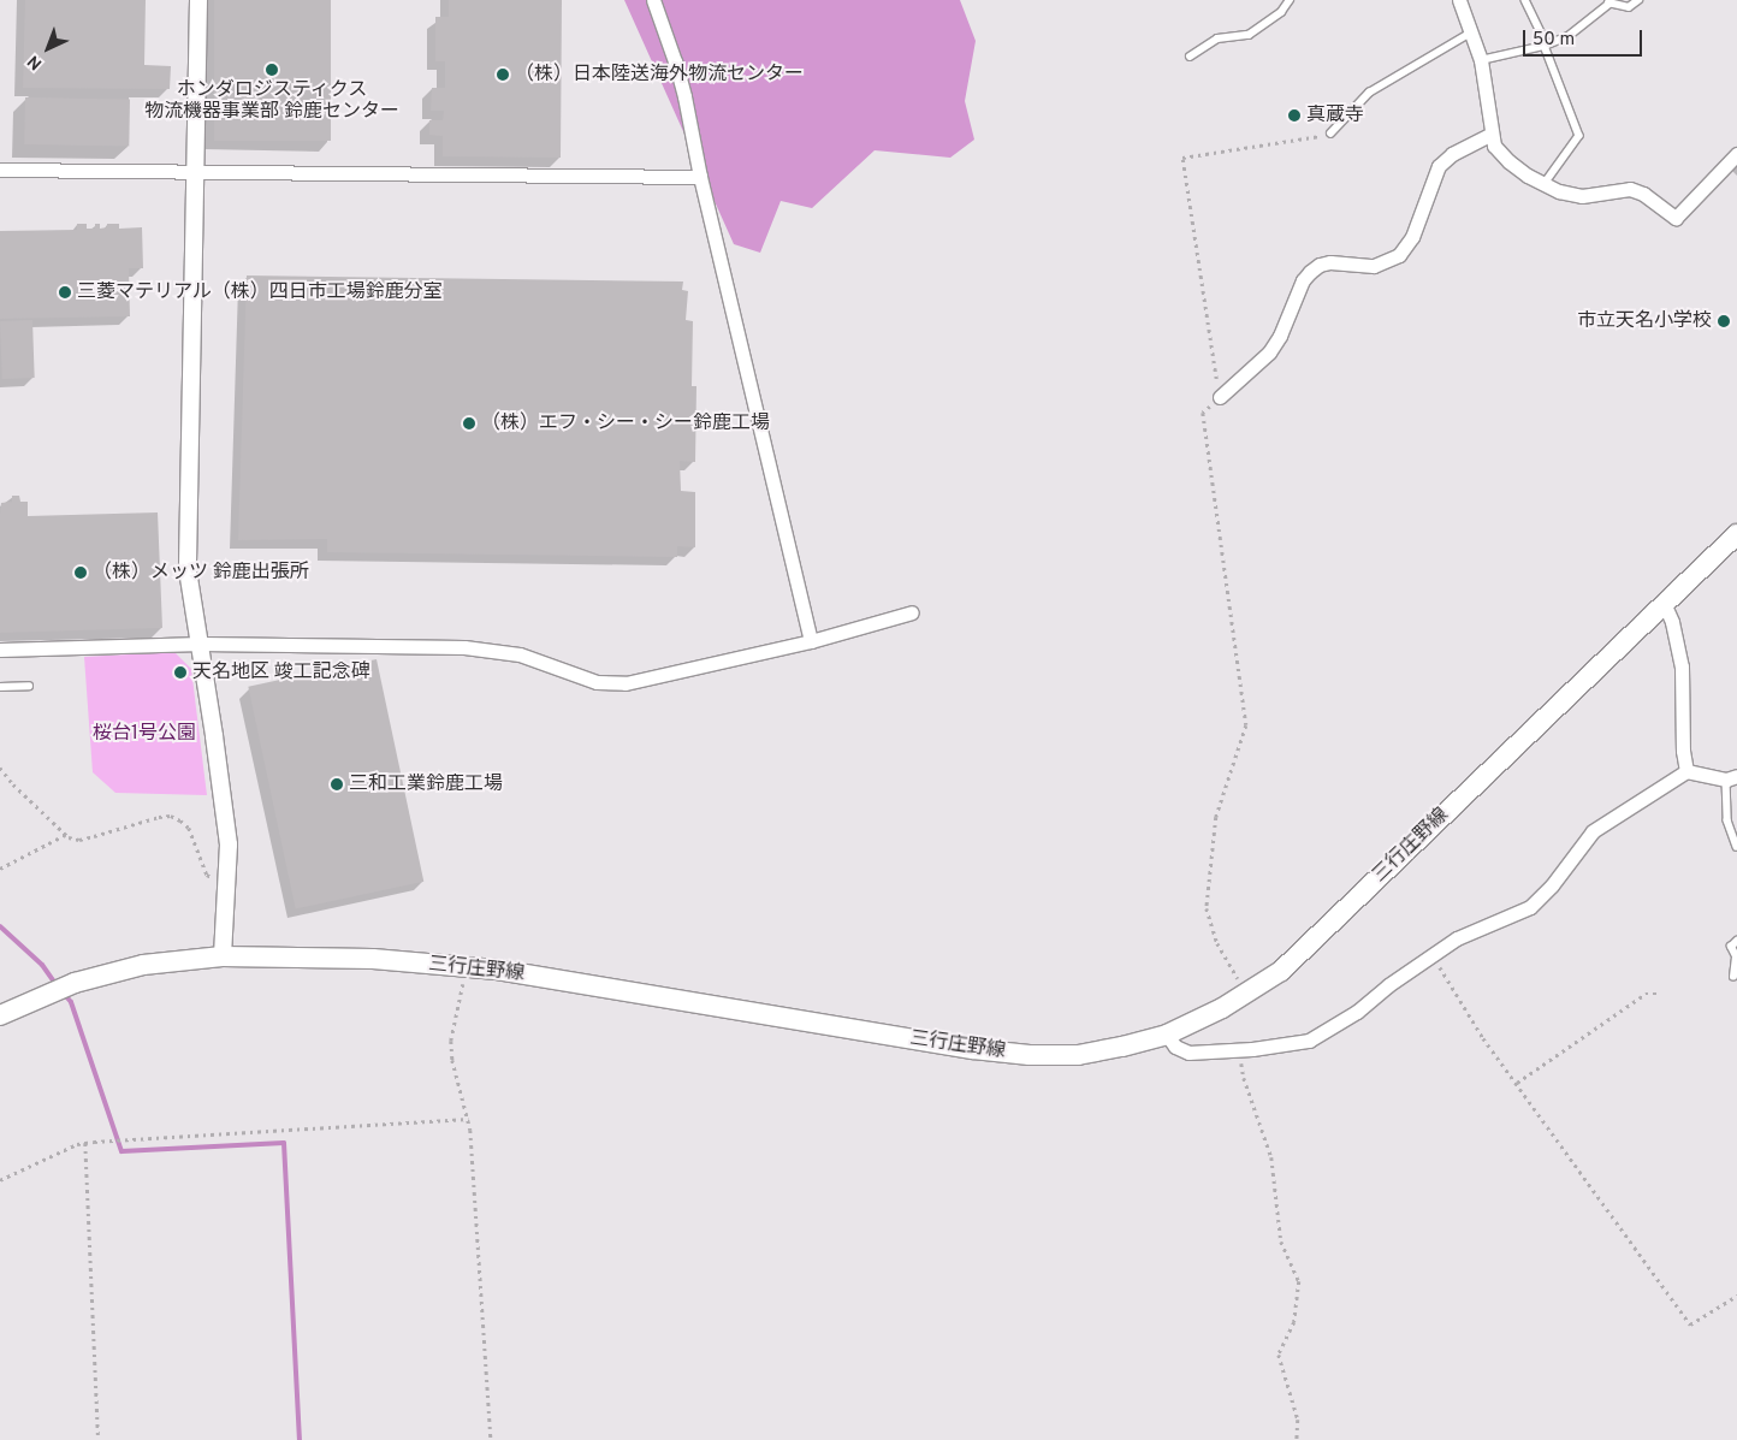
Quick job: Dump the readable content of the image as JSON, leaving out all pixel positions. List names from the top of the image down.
{
  "streets": {
    "main road": ["三行庄野線"]
  },
  "parks": ["桜台1号公園"],
  "places": [
    "ホンダロジスティクス 物流機器事業部 鈴鹿センター",
    "（株）日本陸送海外物流センター",
    "真蔵寺",
    "三菱マテリアル（株）四日市工場鈴鹿分室",
    "市立天名小学校",
    "（株）エフ・シー・シー鈴鹿工場",
    "（株）メッツ 鈴鹿出張所",
    "天名地区 竣工記念碑",
    "三和工業鈴鹿工場"
  ],
  "scale_bar": "50 m",
  "north": "bottom left"
}
